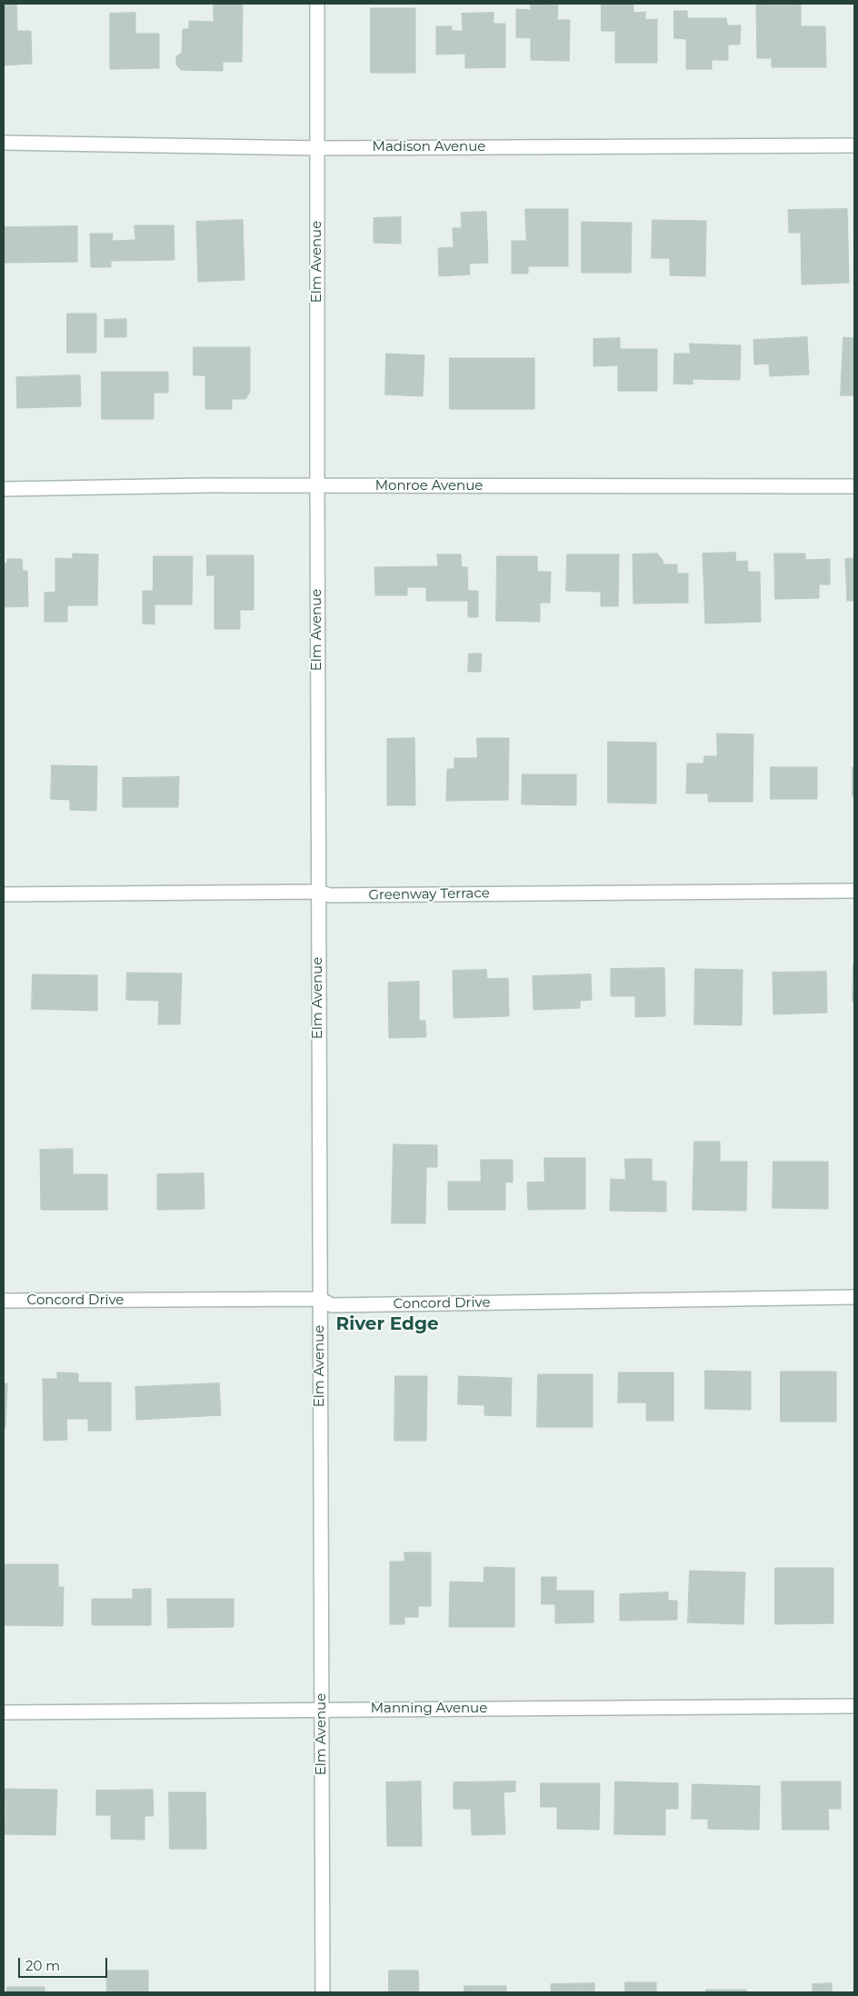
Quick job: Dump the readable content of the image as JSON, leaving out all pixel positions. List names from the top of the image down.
{
  "streets": {
    "street": [
      "Madison Avenue",
      "Elm Avenue",
      "Monroe Avenue",
      "Greenway Terrace",
      "Concord Drive",
      "Manning Avenue"
    ]
  },
  "crossings": [
    ["Madison Avenue", "Elm Avenue"],
    ["Elm Avenue", "Monroe Avenue"],
    ["Elm Avenue", "Greenway Terrace"],
    ["Elm Avenue", "Concord Drive"],
    ["Elm Avenue", "Manning Avenue"]
  ],
  "districts": ["River Edge"],
  "scale_bar": "20 m"
}
